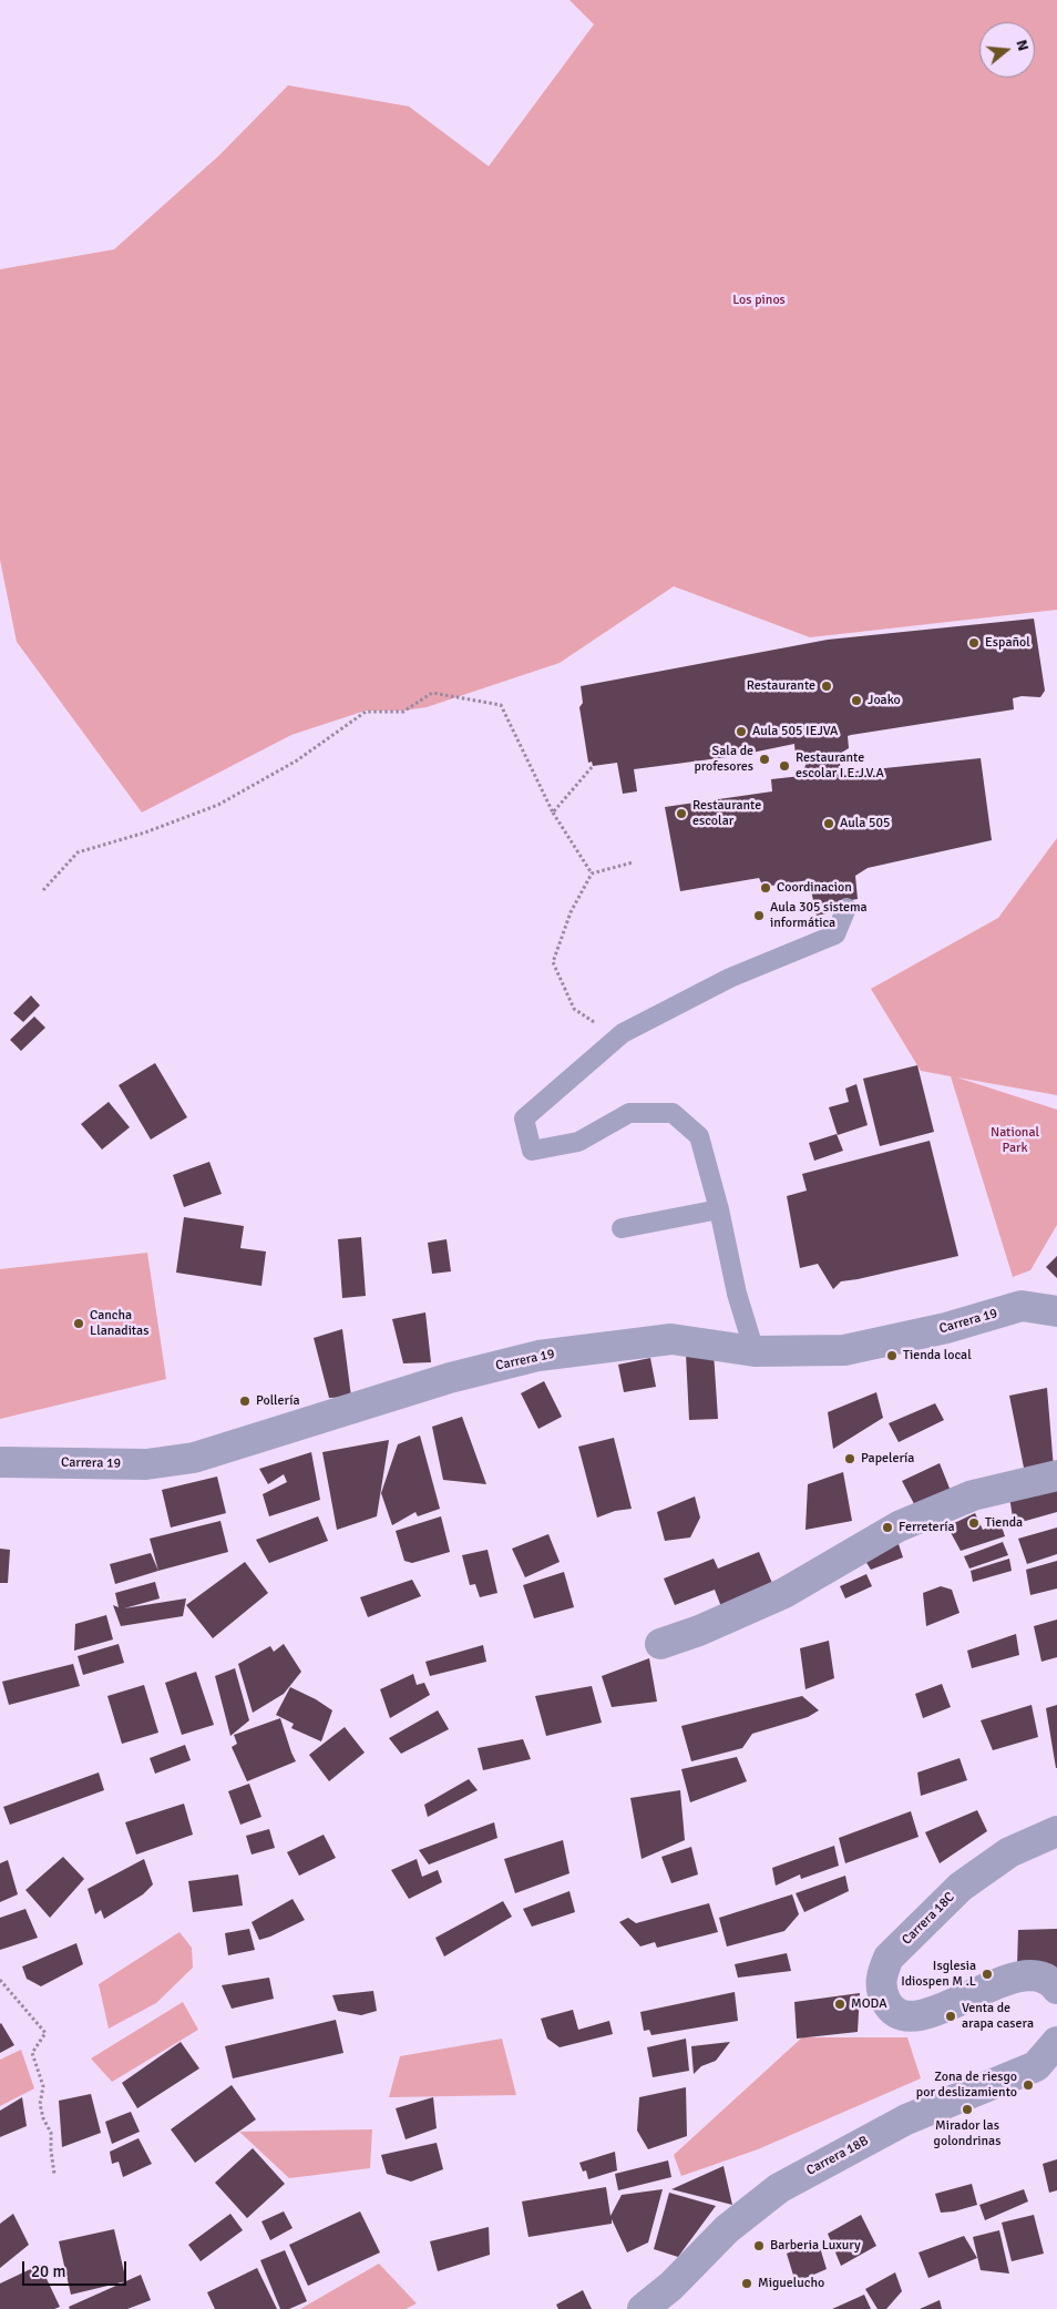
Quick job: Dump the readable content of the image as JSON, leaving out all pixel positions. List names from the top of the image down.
{
  "streets": {
    "street": ["Carrera 19", "Carrera 18C", "Carrera 18B"]
  },
  "parks": ["Los pinos", "National Park"],
  "places": [
    "Español",
    "Restaurante",
    "Joako",
    "Aula 505 IEJVA",
    "Sala de profesores",
    "Restaurante escolar I.E.J.V.A",
    "Restaurante escolar",
    "Aula 505",
    "Coordinacion",
    "Aula 305 sistema informática",
    "Cancha Llanaditas",
    "Tienda local",
    "Pollería",
    "Papelería",
    "Tienda",
    "Ferretería",
    "Isglesia Idiospen M .L",
    "MODA",
    "Venta de arapa casera",
    "Zona de riesgo por deslizamiento",
    "Mirador las golondrinas",
    "Barberia Luxury",
    "Miguelucho"
  ],
  "scale_bar": "20 m",
  "north": "right"
}
